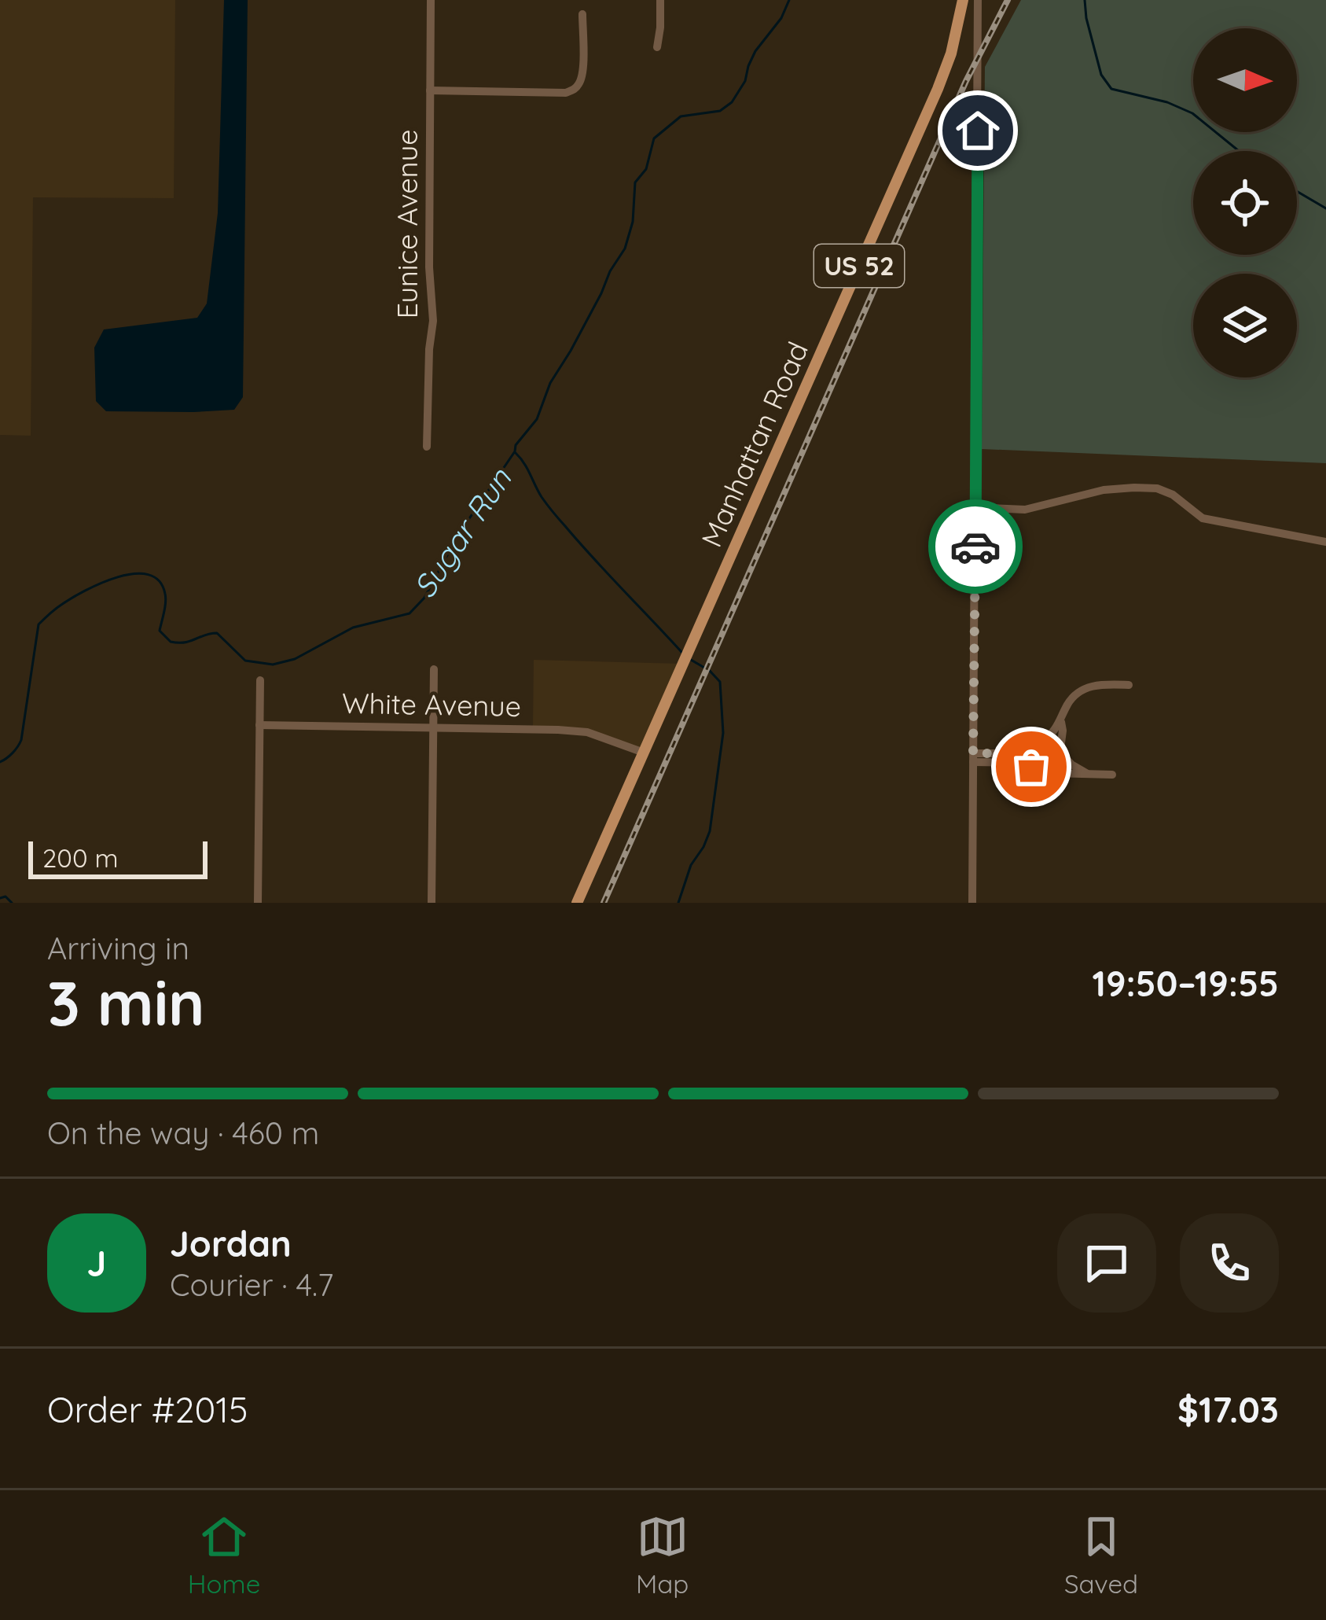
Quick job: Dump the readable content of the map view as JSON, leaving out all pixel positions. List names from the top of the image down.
{
  "streets": {
    "main road": ["US 52", "Manhattan Road"],
    "street": ["Eunice Avenue", "White Avenue"]
  },
  "crossings": [
    ["Manhattan Road", "White Avenue"]
  ],
  "water": ["Sugar Run"],
  "scale_bar": "200 m",
  "north": "right",
  "page": {
    "scale": "200 m",
    "heading": ["3 min", "Arriving in", "19:50–19:55"],
    "panel": [
      "Jordan",
      "Courier · 4.7",
      "Order #2015",
      "$17.03"
    ],
    "bar": "On the way · 460 m",
    "round": "J",
    "tabs": ["Home", "Map", "Saved"]
  }
}
